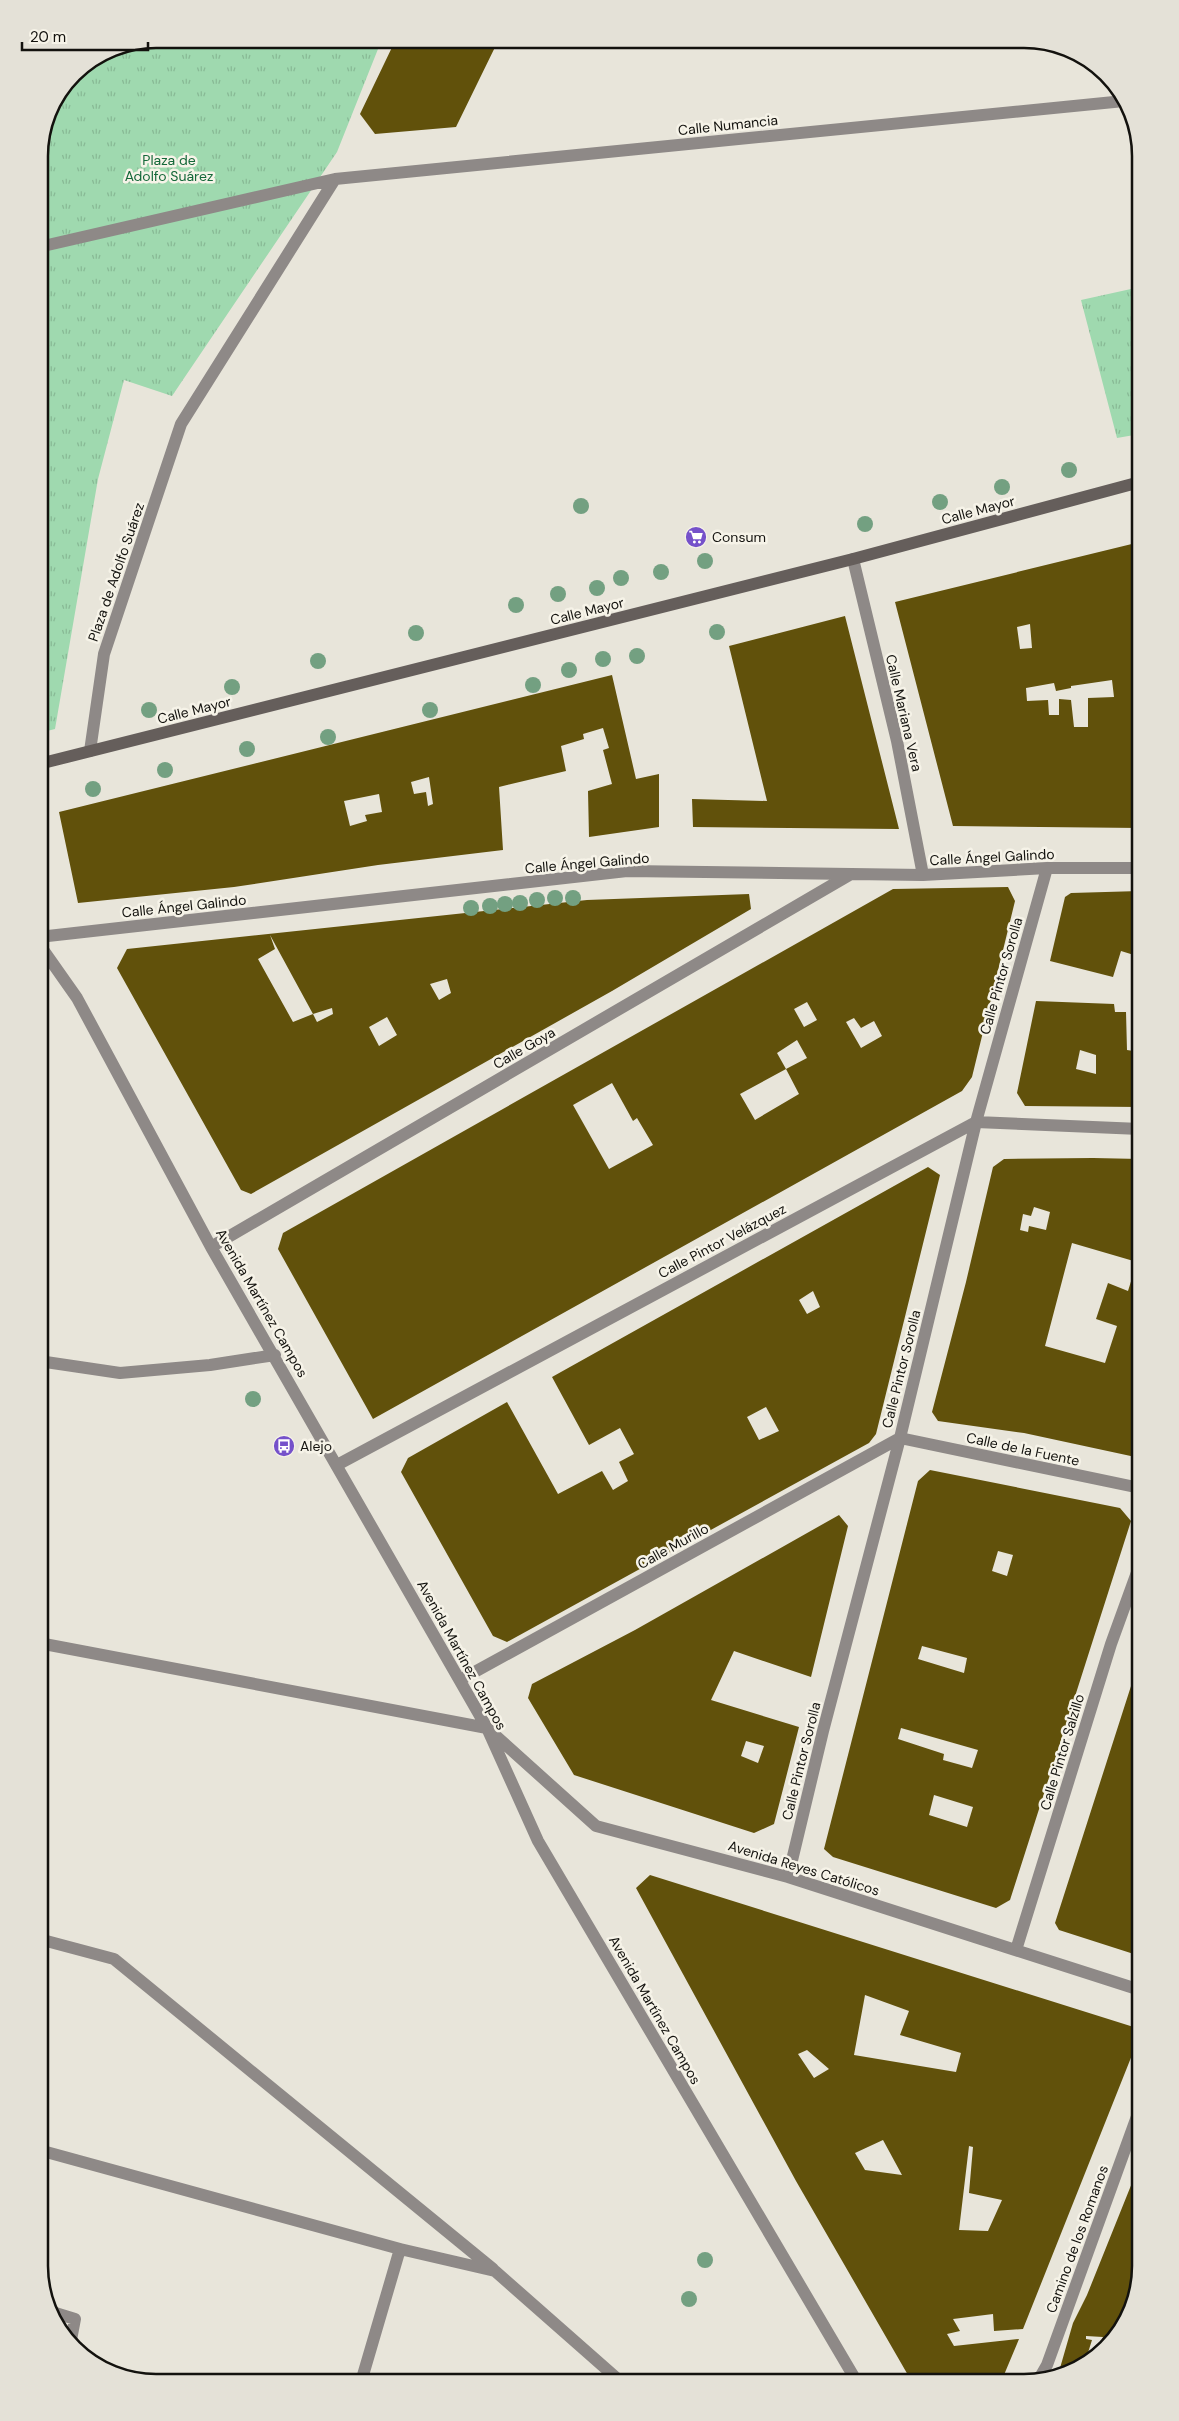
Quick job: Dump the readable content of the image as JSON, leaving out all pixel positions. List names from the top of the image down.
{
  "streets": {
    "main road": ["Calle Mayor"],
    "street": [
      "Calle Numancia",
      "Plaza de Adolfo Suárez",
      "Calle Mariana Vera",
      "Calle Ángel Galindo",
      "Calle Pintor Sorolla",
      "Calle Goya",
      "Calle Pintor Velázquez",
      "Avenida Martínez Campos",
      "Calle de la Fuente",
      "Calle Murillo",
      "Calle Pintor Salzillo",
      "Avenida Reyes Católicos",
      "Camino de los Romanos"
    ]
  },
  "crossings": [
    ["Calle Numancia", "Plaza de Adolfo Suárez"],
    ["Calle Mayor", "Plaza de Adolfo Suárez"],
    ["Calle Mayor", "Calle Mariana Vera"],
    ["Calle Mariana Vera", "Calle Ángel Galindo"],
    ["Calle Ángel Galindo", "Calle Pintor Sorolla"],
    ["Calle Ángel Galindo", "Calle Goya"],
    ["Calle Pintor Sorolla", "Calle Pintor Velázquez"],
    ["Calle Pintor Sorolla", "Calle de la Fuente"],
    ["Calle Pintor Sorolla", "Calle Murillo"],
    ["Calle Pintor Sorolla", "Avenida Reyes Católicos"],
    ["Calle Goya", "Avenida Martínez Campos"],
    ["Calle Pintor Velázquez", "Avenida Martínez Campos"],
    ["Avenida Martínez Campos", "Calle Murillo"],
    ["Avenida Martínez Campos", "Avenida Reyes Católicos"],
    ["Calle de la Fuente", "Calle Murillo"],
    ["Calle Pintor Salzillo", "Avenida Reyes Católicos"]
  ],
  "parks": ["Plaza de Adolfo Suárez"],
  "places": {
    "supermarket": ["Consum"],
    "bus stop": ["Alejo"]
  },
  "scale_bar": "20 m"
}
